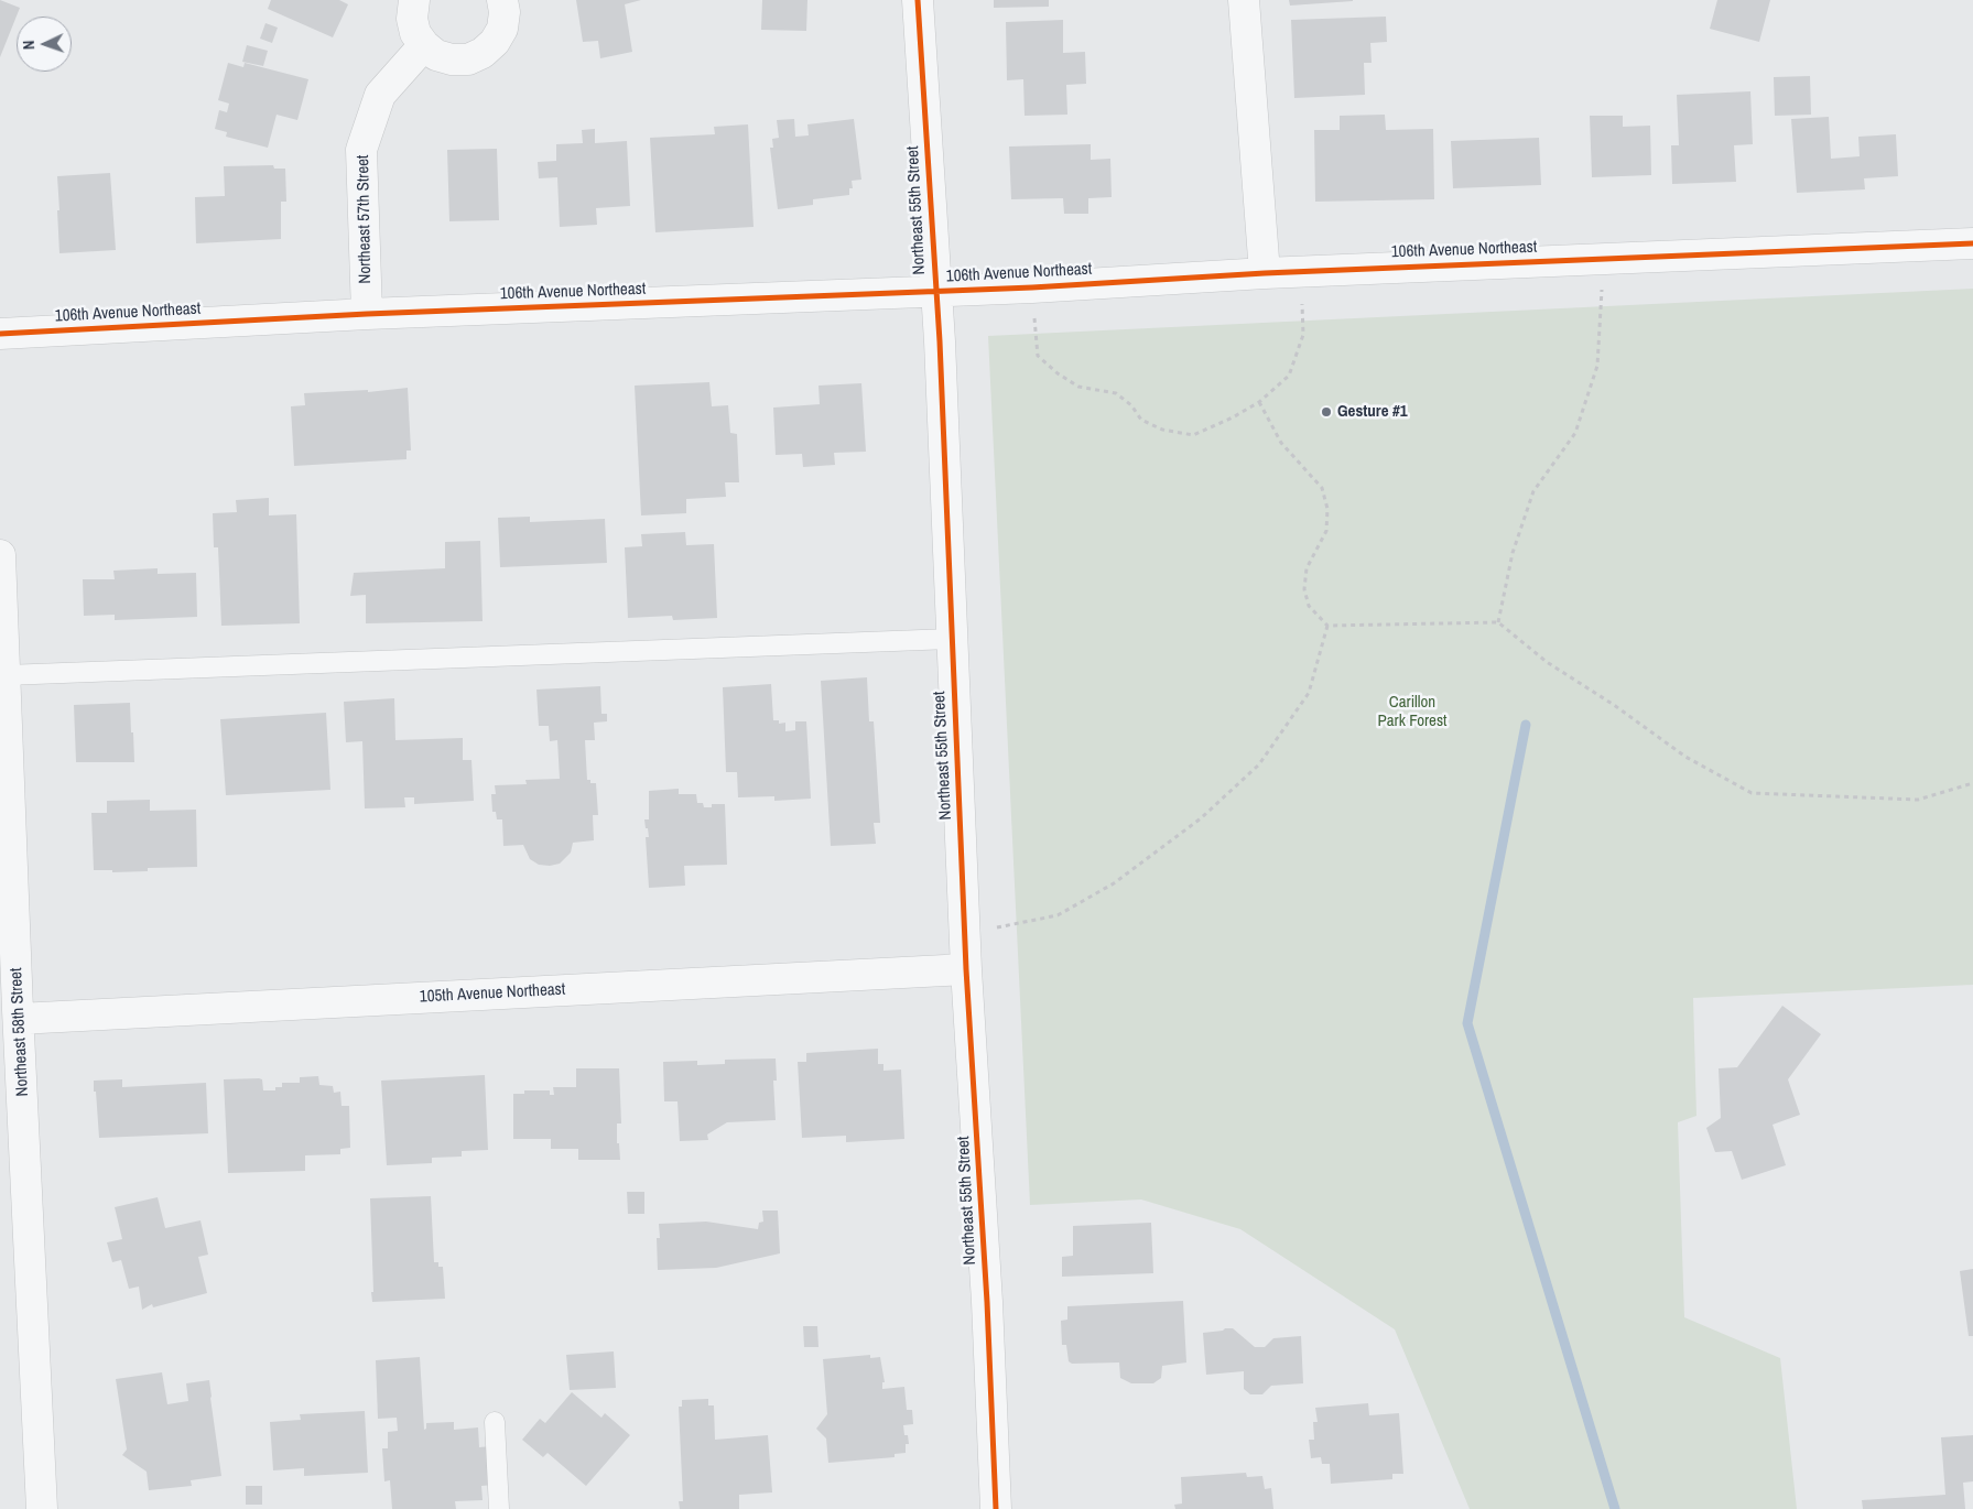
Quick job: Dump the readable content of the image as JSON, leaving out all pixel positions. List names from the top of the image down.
{
  "streets": {
    "street": [
      "Northeast 55th Street",
      "Northeast 57th Street",
      "106th Avenue Northeast",
      "105th Avenue Northeast",
      "Northeast 58th Street"
    ]
  },
  "crossings": [
    ["Northeast 55th Street", "106th Avenue Northeast"],
    ["Northeast 55th Street", "105th Avenue Northeast"],
    ["Northeast 57th Street", "106th Avenue Northeast"],
    ["105th Avenue Northeast", "Northeast 58th Street"]
  ],
  "parks": ["Carillon Park Forest"],
  "places": ["Gesture #1"],
  "north": "left"
}
